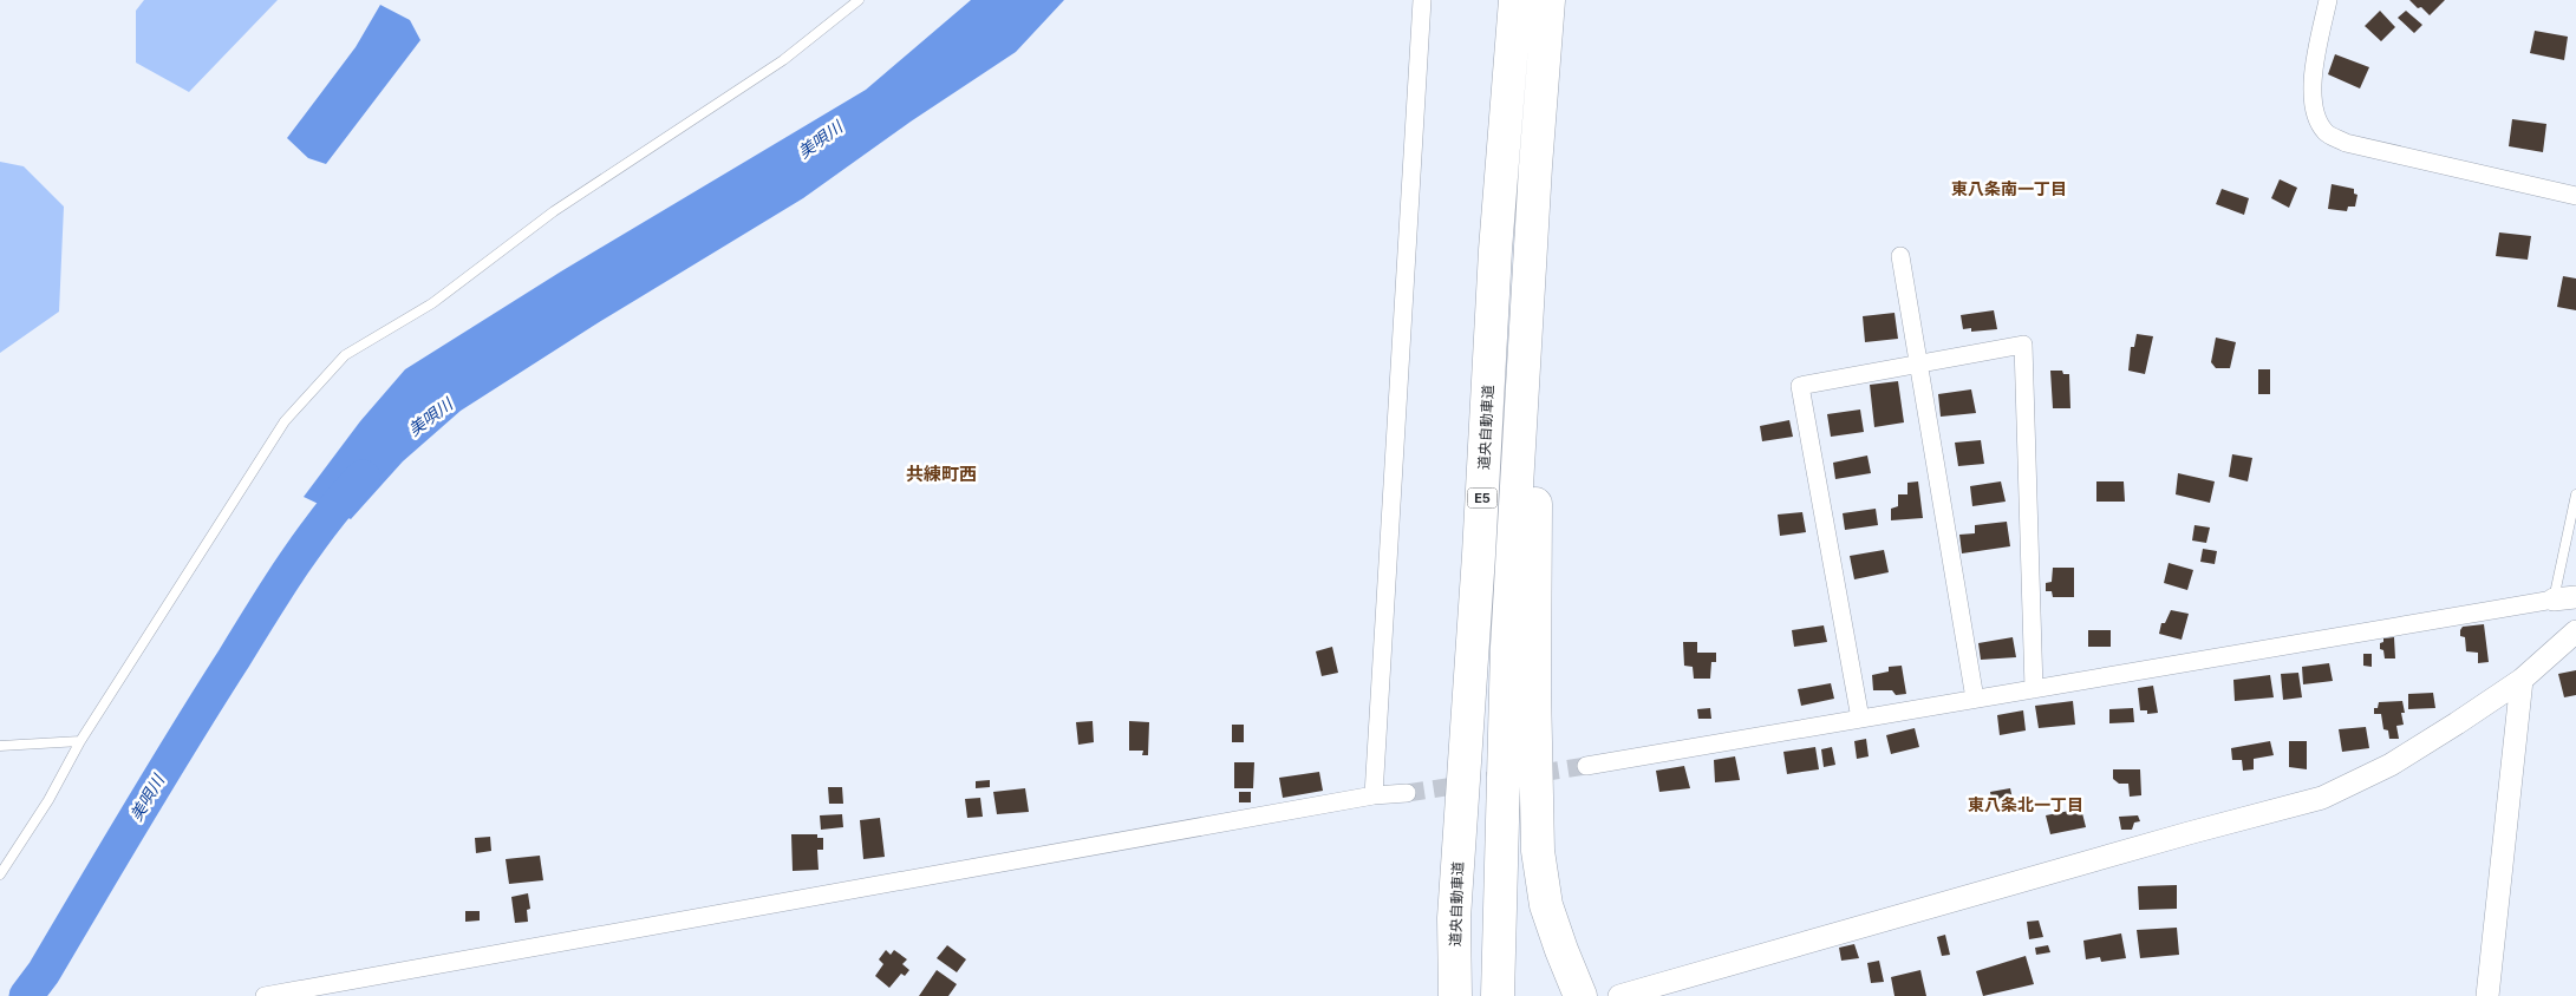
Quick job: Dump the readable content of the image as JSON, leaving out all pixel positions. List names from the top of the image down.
{
  "streets": {
    "highway": ["道央自動車道", "E5"]
  },
  "districts": ["東八条南一丁目", "共練町西", "東八条北一丁目"],
  "water": ["美唄川"]
}
